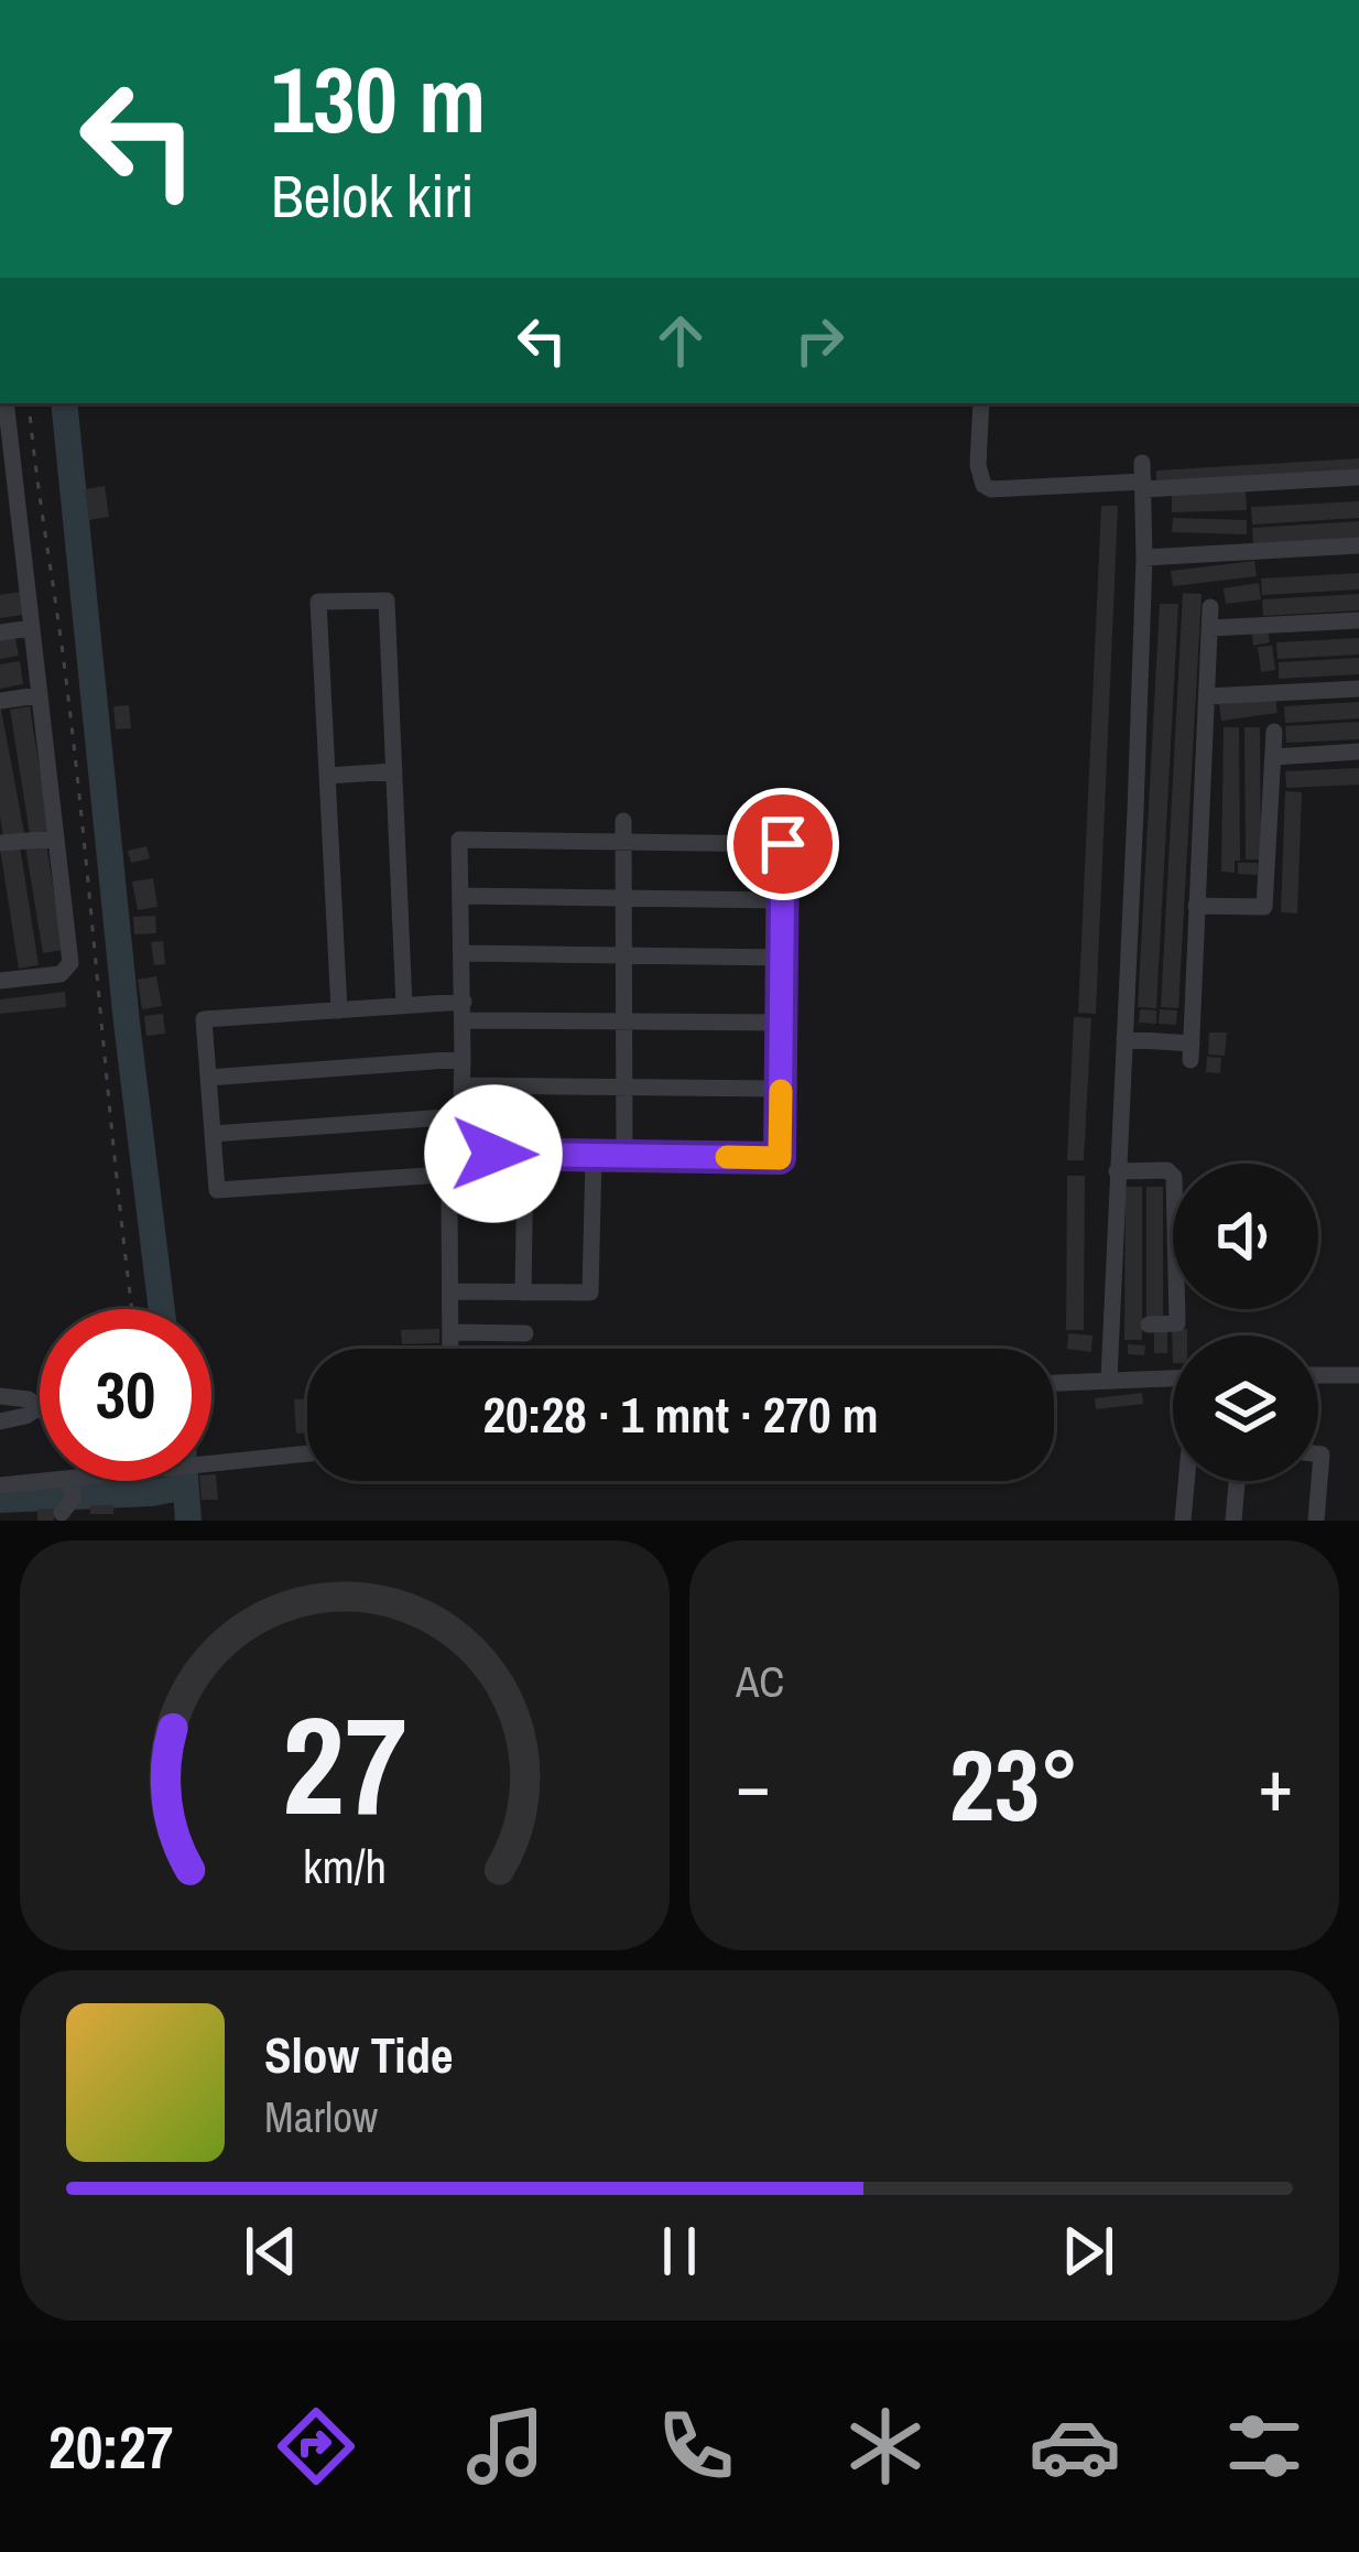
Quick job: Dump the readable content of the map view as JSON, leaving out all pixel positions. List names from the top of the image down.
{
  "page": {
    "turn": ["130 m", "Belok kiri"],
    "limit": "30",
    "trip": "20:28 · 1 mnt · 270 m",
    "tile": "AC",
    "heat": ["−", "23°", "+"],
    "song": ["Slow Tide", "Marlow"],
    "tabs": "20:27",
    "gauge": ["27", "km/h"]
  }
}
